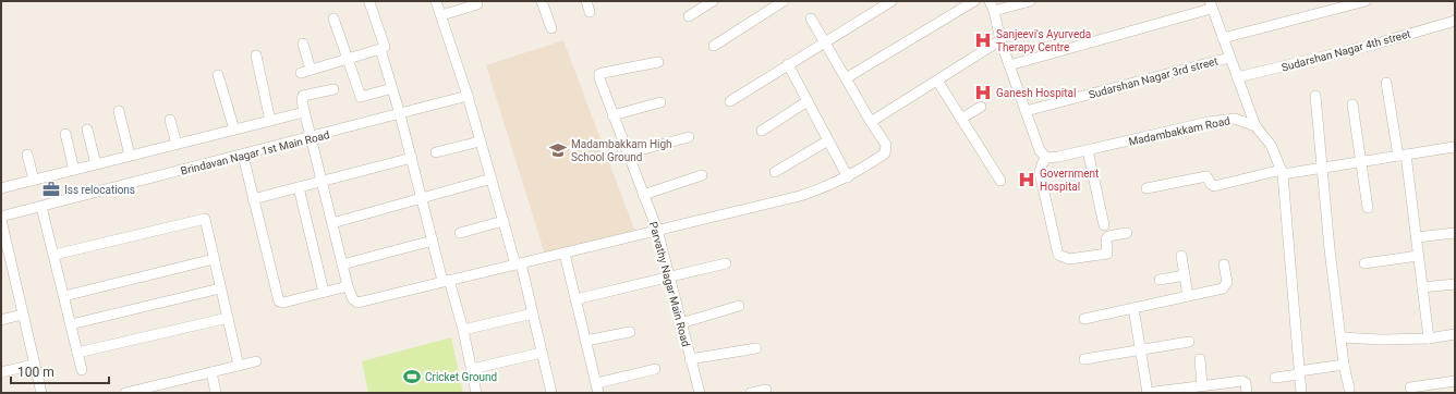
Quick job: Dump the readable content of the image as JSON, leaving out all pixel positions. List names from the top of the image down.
{
  "streets": {
    "street": [
      "Sudarshan Nagar 4th street",
      "Sudarshan Nagar 3rd street",
      "Madambakkam Road",
      "Brindavan Nagar 1st Main Road",
      "Parvathy Nagar Main Road"
    ]
  },
  "places": {
    "hospital": ["Sanjeevi's Ayurveda Therapy Centre", "Ganesh Hospital", "Government Hospital"],
    "school or university": ["Madambakkam High School Ground"],
    "office": ["Iss relocations"],
    "sports": ["Cricket Ground"]
  },
  "scale_bar": "100 m"
}
